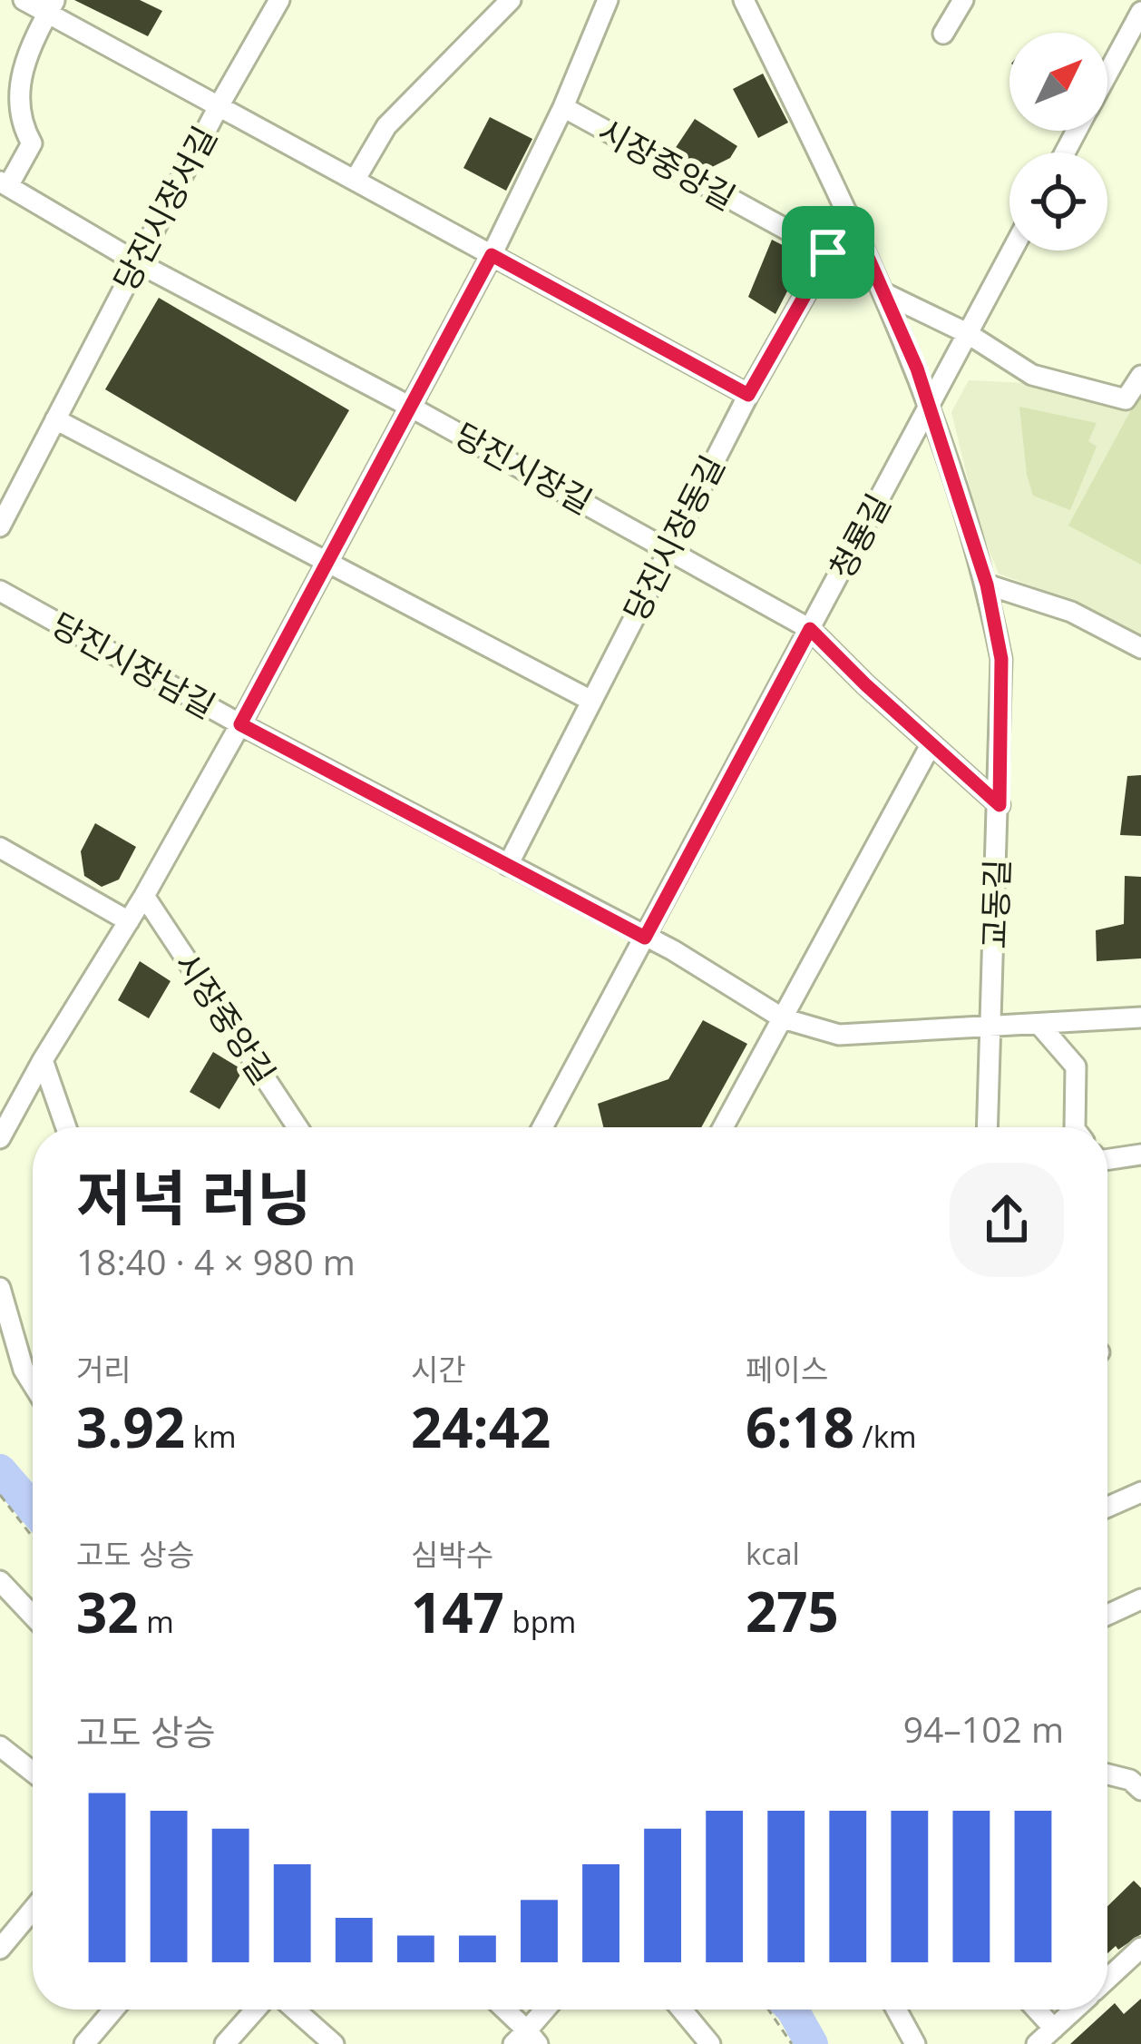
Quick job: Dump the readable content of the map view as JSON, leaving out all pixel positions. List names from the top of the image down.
{
  "streets": {
    "street": [
      "시장중앙길",
      "당진시장서길",
      "당진시장길",
      "청룡길",
      "당진시장동길",
      "당진시장남길",
      "교동길"
    ]
  },
  "crossings": [
    ["시장중앙길", "당진시장길"],
    ["시장중앙길", "당진시장동길"],
    ["당진시장서길", "당진시장길"],
    ["당진시장길", "청룡길"],
    ["당진시장길", "당진시장동길"],
    ["당진시장길", "교동길"],
    ["청룡길", "당진시장남길"],
    ["청룡길", "교동길"],
    ["당진시장동길", "당진시장남길"],
    ["당진시장동길", "교동길"],
    ["당진시장남길", "교동길"]
  ],
  "north": "top right",
  "page": {
    "heading": ["저녁 러닝", "18:40 · 4 × 980 m"],
    "stats": [
      ["거리", "3.92 km"],
      ["시간", "24:42"],
      ["페이스", "6:18 /km"],
      ["고도 상승", "32 m"],
      ["심박수", "147 bpm"],
      ["kcal", "275"]
    ],
    "chart": ["고도 상승", "94–102 m"]
  }
}
